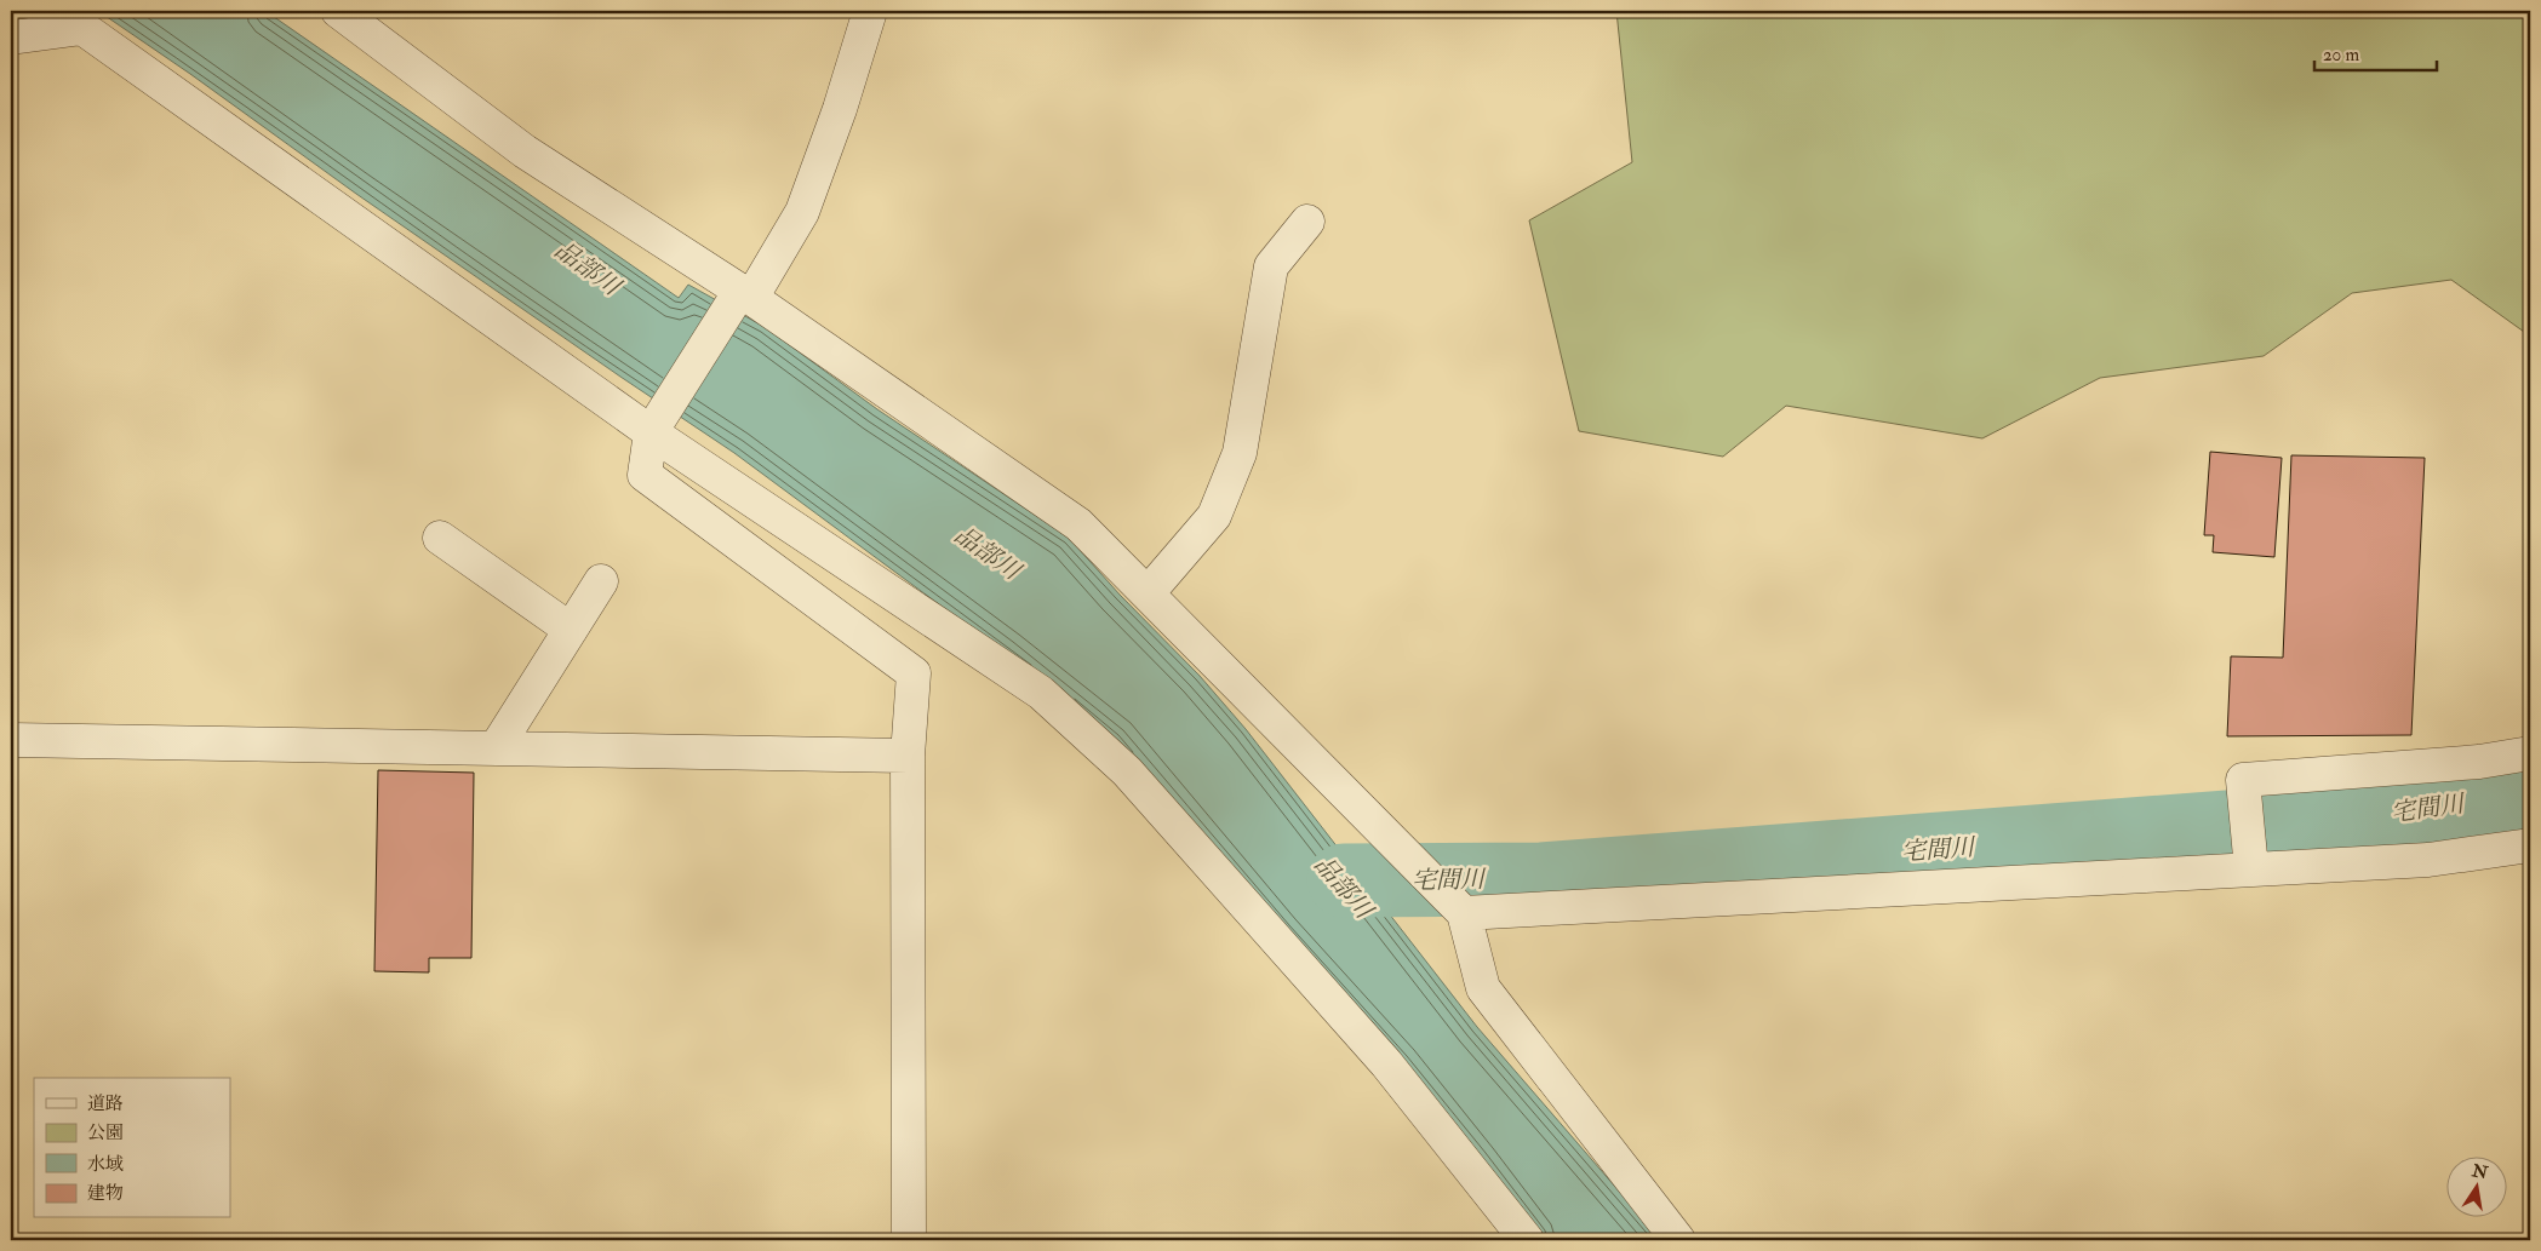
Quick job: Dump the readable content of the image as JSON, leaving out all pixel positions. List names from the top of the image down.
{
  "water": ["品部川", "宅間川"],
  "legend": [
    "道路",
    "公園",
    "水域",
    "建物"
  ],
  "scale_bar": "20 m",
  "north": "top"
}
